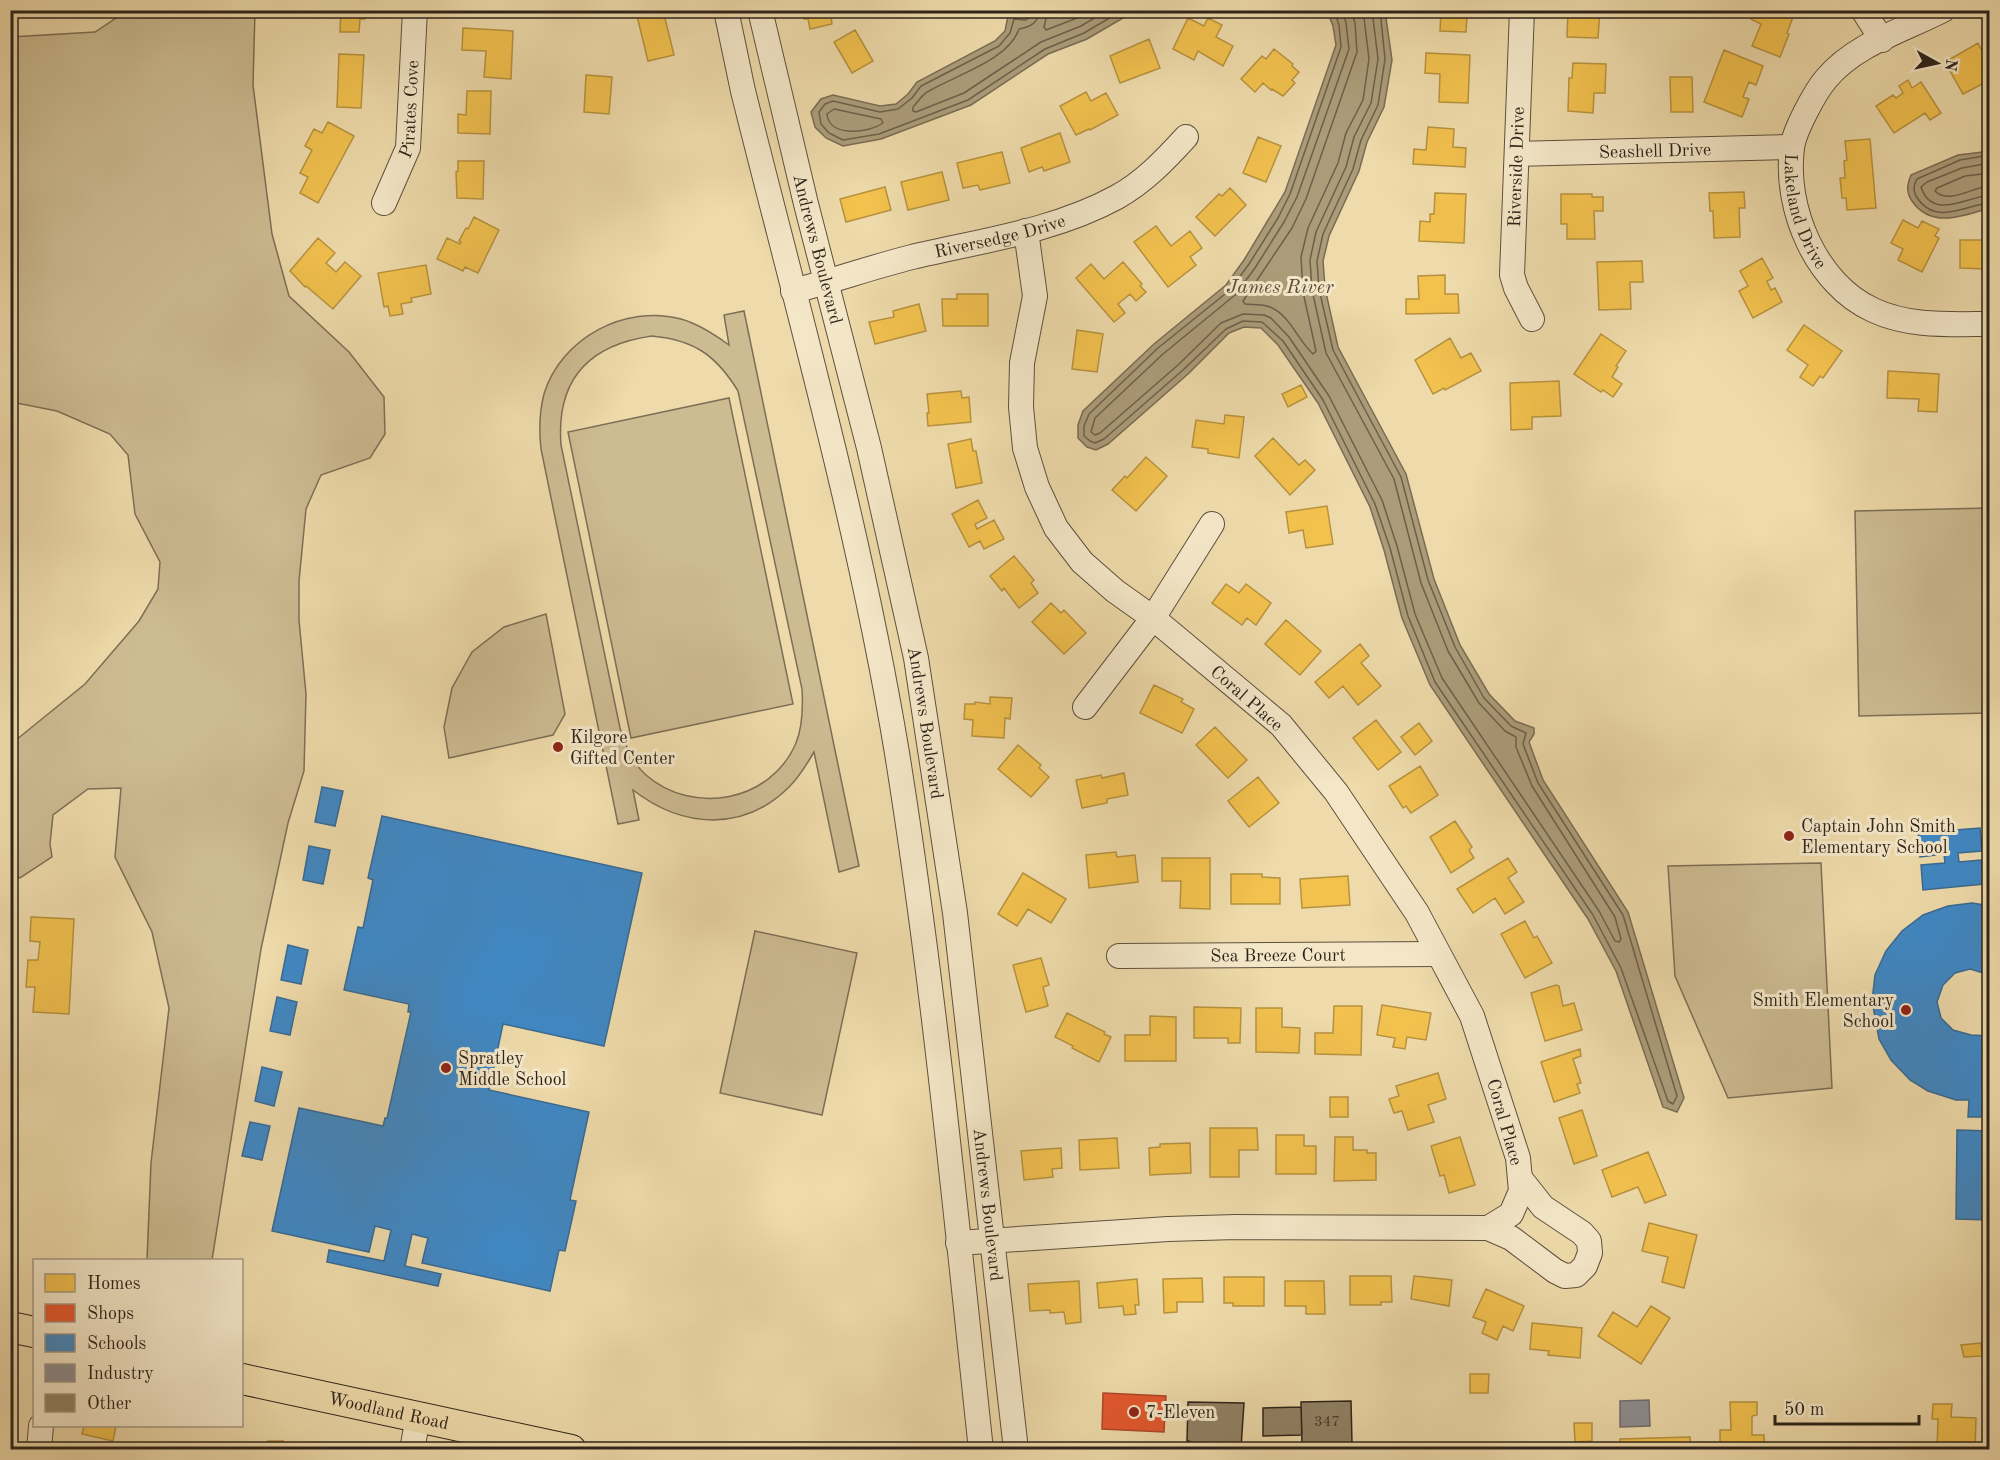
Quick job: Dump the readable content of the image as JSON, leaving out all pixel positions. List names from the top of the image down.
{
  "streets": {
    "main road": ["Woodland Road"],
    "street": [
      "Pirates Cove",
      "Seashell Drive",
      "Riverside Drive",
      "Lakeland Drive",
      "Riversedge Drive",
      "Andrews Boulevard",
      "Coral Place",
      "Sea Breeze Court"
    ]
  },
  "crossings": [
    ["Seashell Drive", "Riverside Drive"],
    ["Seashell Drive", "Lakeland Drive"],
    ["Riversedge Drive", "Andrews Boulevard"],
    ["Riversedge Drive", "Coral Place"],
    ["Andrews Boulevard", "Coral Place"],
    ["Coral Place", "Sea Breeze Court"]
  ],
  "water": ["James River"],
  "places": [
    "Kilgore Gifted Center",
    "Captain John Smith Elementary School",
    "Smith Elementary School",
    "Spratley Middle School",
    "7-Eleven"
  ],
  "house_numbers": ["347"],
  "legend": [
    "Homes",
    "Shops",
    "Schools",
    "Industry",
    "Other"
  ],
  "scale_bar": "50 m",
  "north": "right"
}
